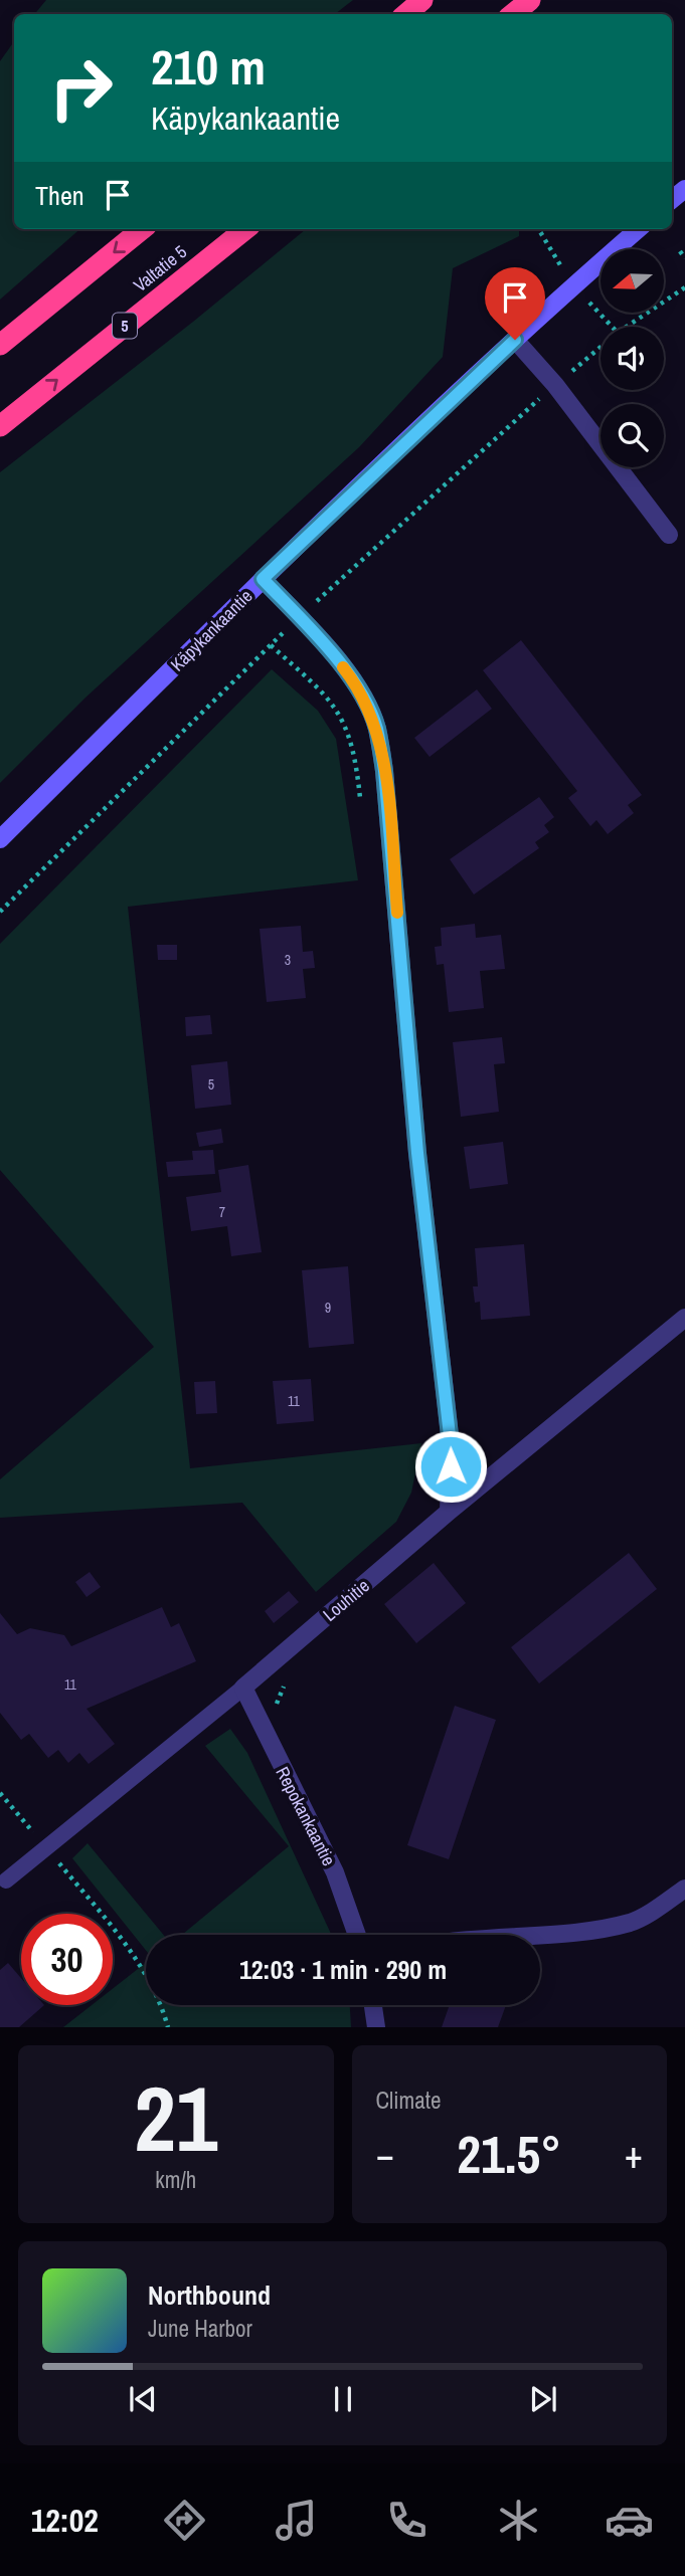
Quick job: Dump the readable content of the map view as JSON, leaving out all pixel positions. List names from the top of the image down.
{
  "streets": {
    "highway": ["Valtatie 5", "5"],
    "street": ["Käpykankaantie", "Louhitie", "Repokankaantie"]
  },
  "crossings": [
    ["Louhitie", "Repokankaantie"]
  ],
  "house_numbers": [
    "3",
    "5",
    "7",
    "9",
    "11",
    "11"
  ],
  "north": "left",
  "page": {
    "turn": ["210 m", "Käpykankaantie"],
    "then": "Then",
    "limit": "30",
    "trip": "12:03 · 1 min · 290 m",
    "tile": [
      ["21", "km/h"],
      "Climate"
    ],
    "heat": ["−", "21.5°", "+"],
    "song": ["Northbound", "June Harbor"],
    "tabs": "12:02"
  }
}
